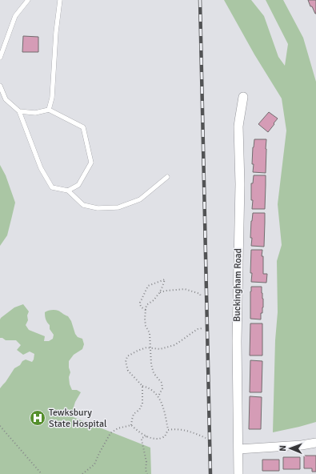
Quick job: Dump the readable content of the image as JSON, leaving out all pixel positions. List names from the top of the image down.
{
  "streets": {
    "street": ["Buckingham Road"]
  },
  "places": {
    "hospital": ["Tewksbury State Hospital"]
  },
  "north": "left"
}
